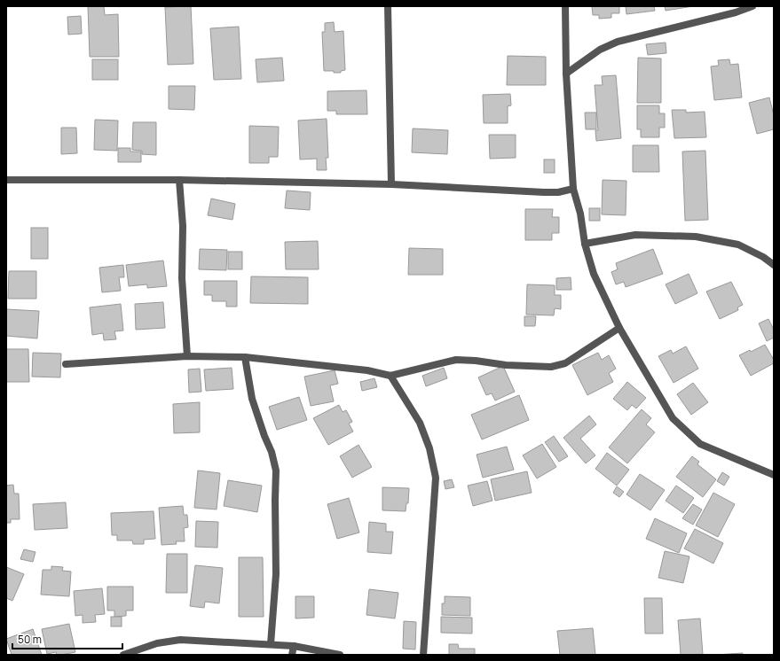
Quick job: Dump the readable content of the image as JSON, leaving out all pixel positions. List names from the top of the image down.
{
  "scale_bar": "50 m"
}
